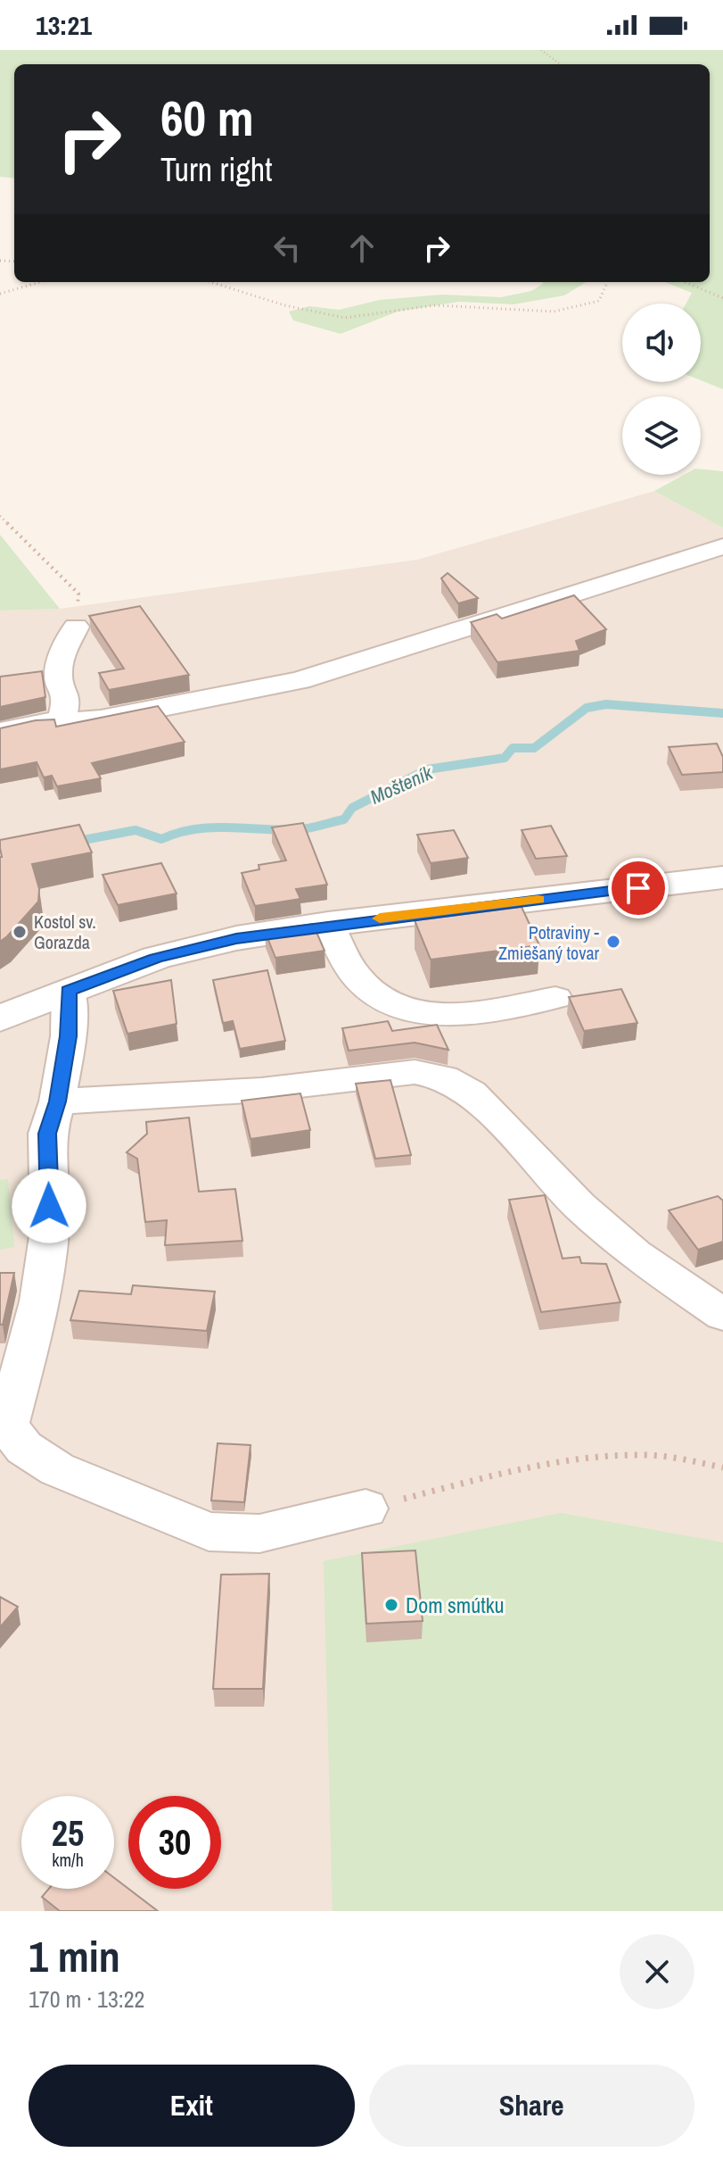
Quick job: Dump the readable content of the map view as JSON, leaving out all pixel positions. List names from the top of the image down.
{
  "water": ["Mošteník"],
  "places": ["Kostol sv. Gorazda", "Potraviny - Zmiešaný tovar", "Dom smútku"],
  "page": {
    "status": "13:21",
    "turn": ["60 m", "Turn right"],
    "speed": "25 km/h",
    "limit": "30",
    "heading": ["1 min", "170 m · 13:22"],
    "buttons": ["Exit", "Share"]
  }
}
